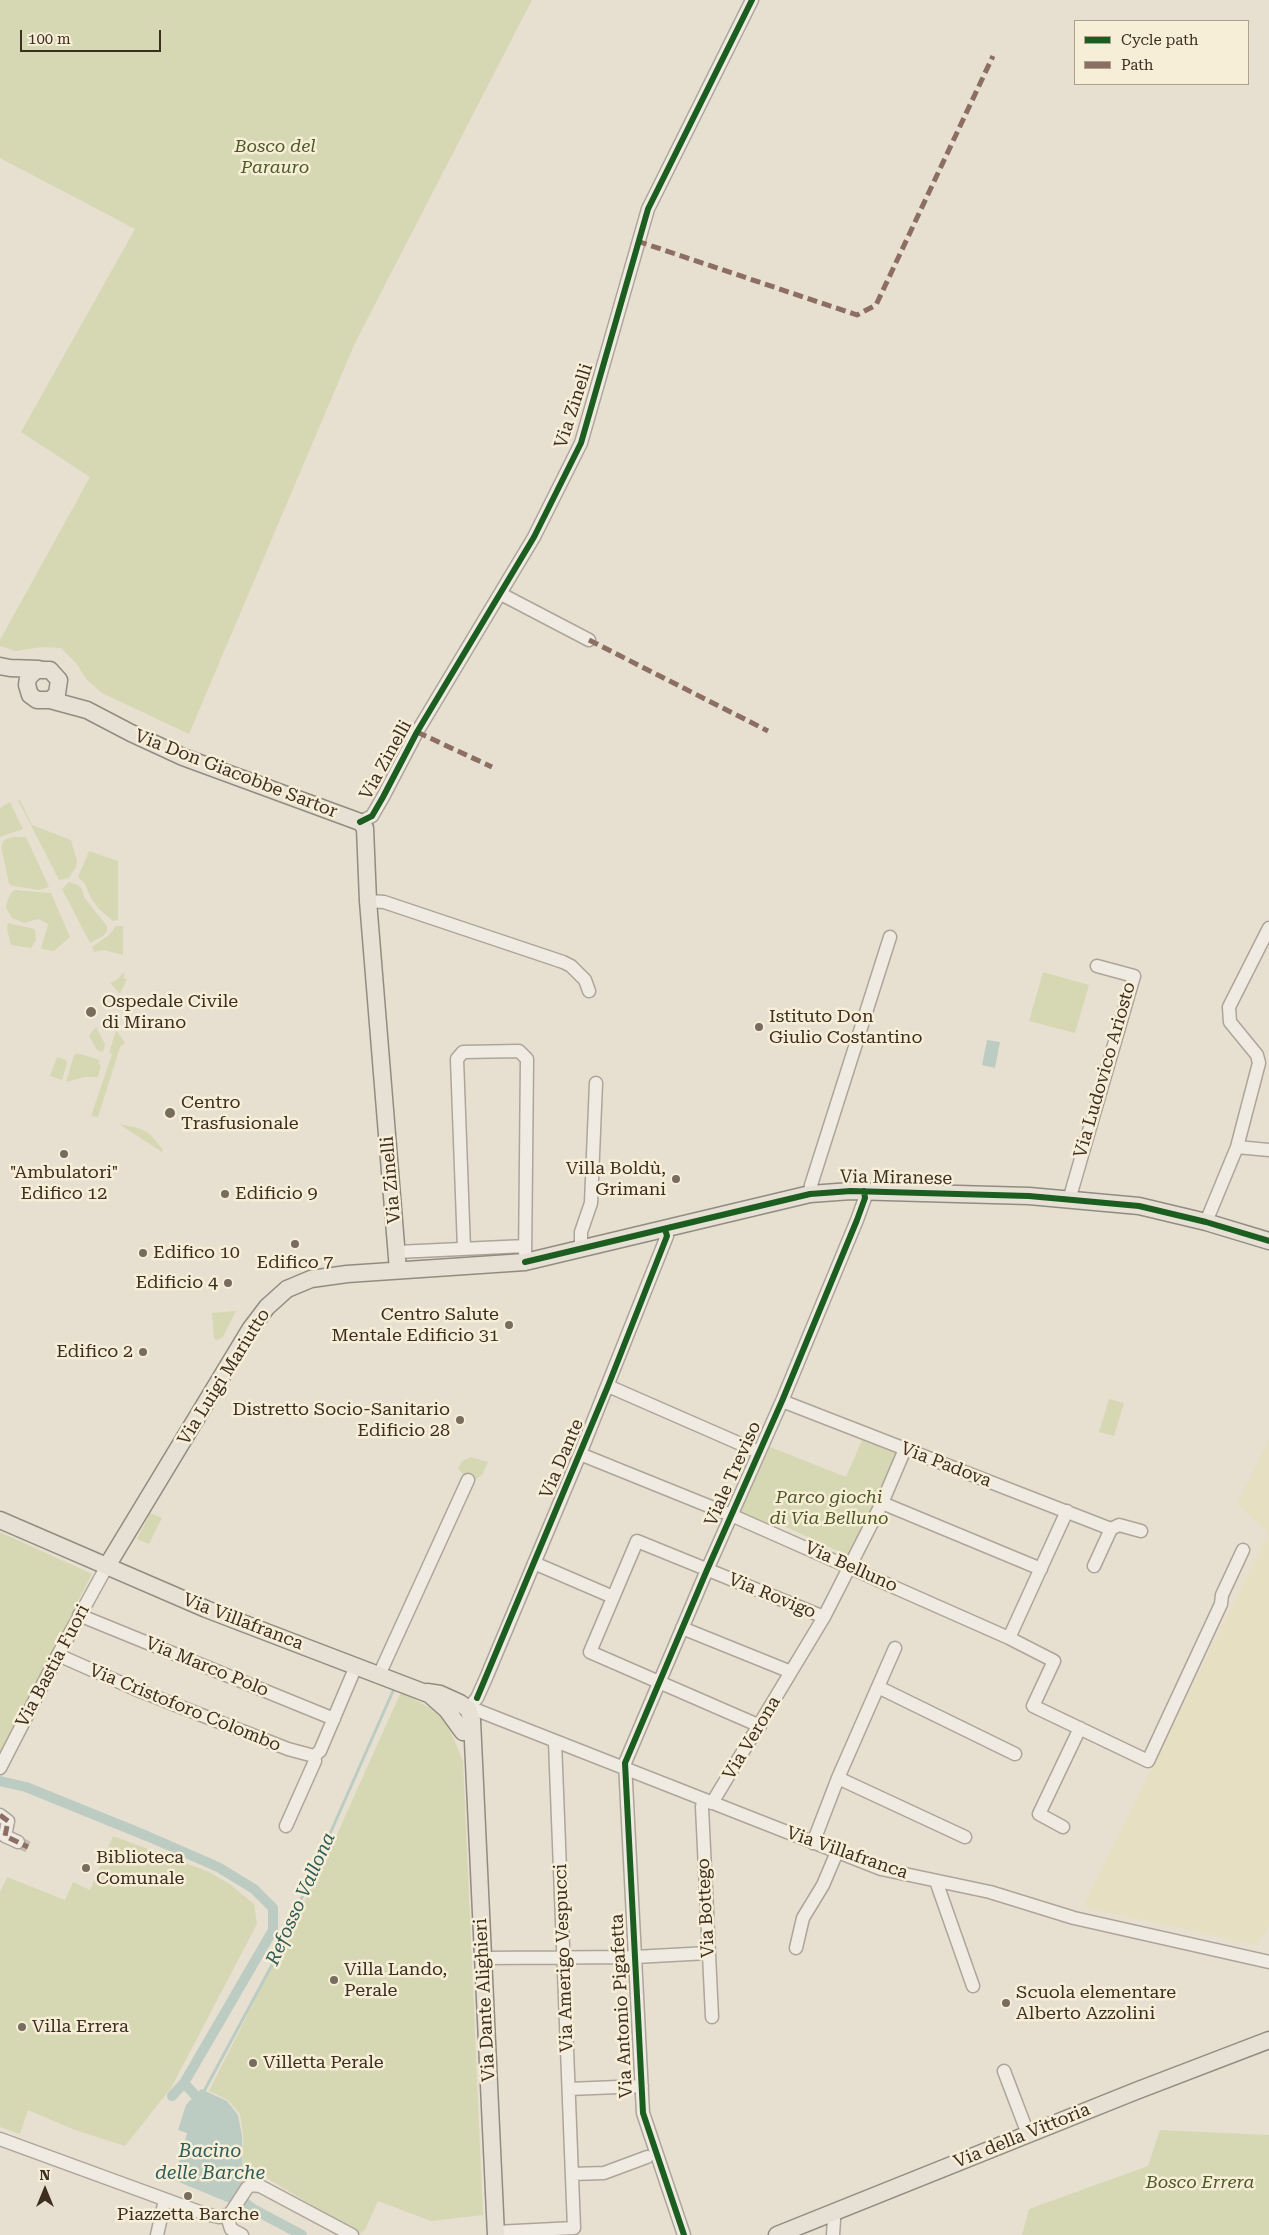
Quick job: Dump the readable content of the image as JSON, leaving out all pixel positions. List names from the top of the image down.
{
  "streets": {
    "main road": [
      "Via Zinelli",
      "Via Don Giacobbe Sartor",
      "Via Miranese",
      "Via Luigi Mariutto",
      "Via Villafranca",
      "Via Dante Alighieri",
      "Via della Vittoria"
    ],
    "street": [
      "Via Ludovico Ariosto",
      "Via Dante",
      "Via Padova",
      "Viale Treviso",
      "Via Belluno",
      "Via Rovigo",
      "Via Bastia Fuori",
      "Via Marco Polo",
      "Via Cristoforo Colombo",
      "Via Verona",
      "Via Bottego",
      "Via Amerigo Vespucci",
      "Via Antonio Pigafetta"
    ]
  },
  "crossings": [
    ["Via Zinelli", "Via Don Giacobbe Sartor"],
    ["Via Zinelli", "Via Miranese"],
    ["Via Zinelli", "Via Luigi Mariutto"],
    ["Via Ludovico Ariosto", "Via Miranese"],
    ["Via Miranese", "Via Luigi Mariutto"],
    ["Via Miranese", "Via Dante"],
    ["Via Miranese", "Viale Treviso"],
    ["Via Luigi Mariutto", "Via Villafranca"],
    ["Via Luigi Mariutto", "Via Bastia Fuori"],
    ["Via Dante", "Via Belluno"],
    ["Via Dante", "Via Villafranca"],
    ["Via Dante", "Via Dante Alighieri"],
    ["Via Padova", "Viale Treviso"],
    ["Via Padova", "Via Verona"],
    ["Viale Treviso", "Via Belluno"],
    ["Viale Treviso", "Via Rovigo"],
    ["Viale Treviso", "Via Villafranca"],
    ["Viale Treviso", "Via Antonio Pigafetta"],
    ["Via Belluno", "Via Verona"],
    ["Via Rovigo", "Via Verona"],
    ["Via Villafranca", "Via Bastia Fuori"],
    ["Via Villafranca", "Via Verona"],
    ["Via Villafranca", "Via Bottego"],
    ["Via Villafranca", "Via Amerigo Vespucci"],
    ["Via Villafranca", "Via Dante Alighieri"],
    ["Via Villafranca", "Via Antonio Pigafetta"],
    ["Via Bastia Fuori", "Via Marco Polo"],
    ["Via Bastia Fuori", "Via Cristoforo Colombo"],
    ["Via Verona", "Via Bottego"],
    ["Via Amerigo Vespucci", "Via Dante Alighieri"]
  ],
  "water": ["Refosso Vallona", "Bacino delle Barche"],
  "parks": ["Bosco del Parauro", "Parco giochi di Via Belluno", "Bosco Errera"],
  "places": [
    "Ospedale Civile di Mirano",
    "Istituto Don Giulio Costantino",
    "Centro Trasfusionale",
    "\"Ambulatori\" Edifico 12",
    "Villa Boldù, Grimani",
    "Edificio 9",
    "Edifico 7",
    "Edifico 10",
    "Edificio 4",
    "Centro Salute Mentale Edificio 31",
    "Edifico 2",
    "Distretto Socio-Sanitario Edificio 28",
    "Biblioteca Comunale",
    "Villa Lando, Perale",
    "Scuola elementare Alberto Azzolini",
    "Villa Errera",
    "Villetta Perale",
    "Piazzetta Barche"
  ],
  "legend": ["Cycle path", "Path"],
  "scale_bar": "100 m",
  "north": "top"
}
